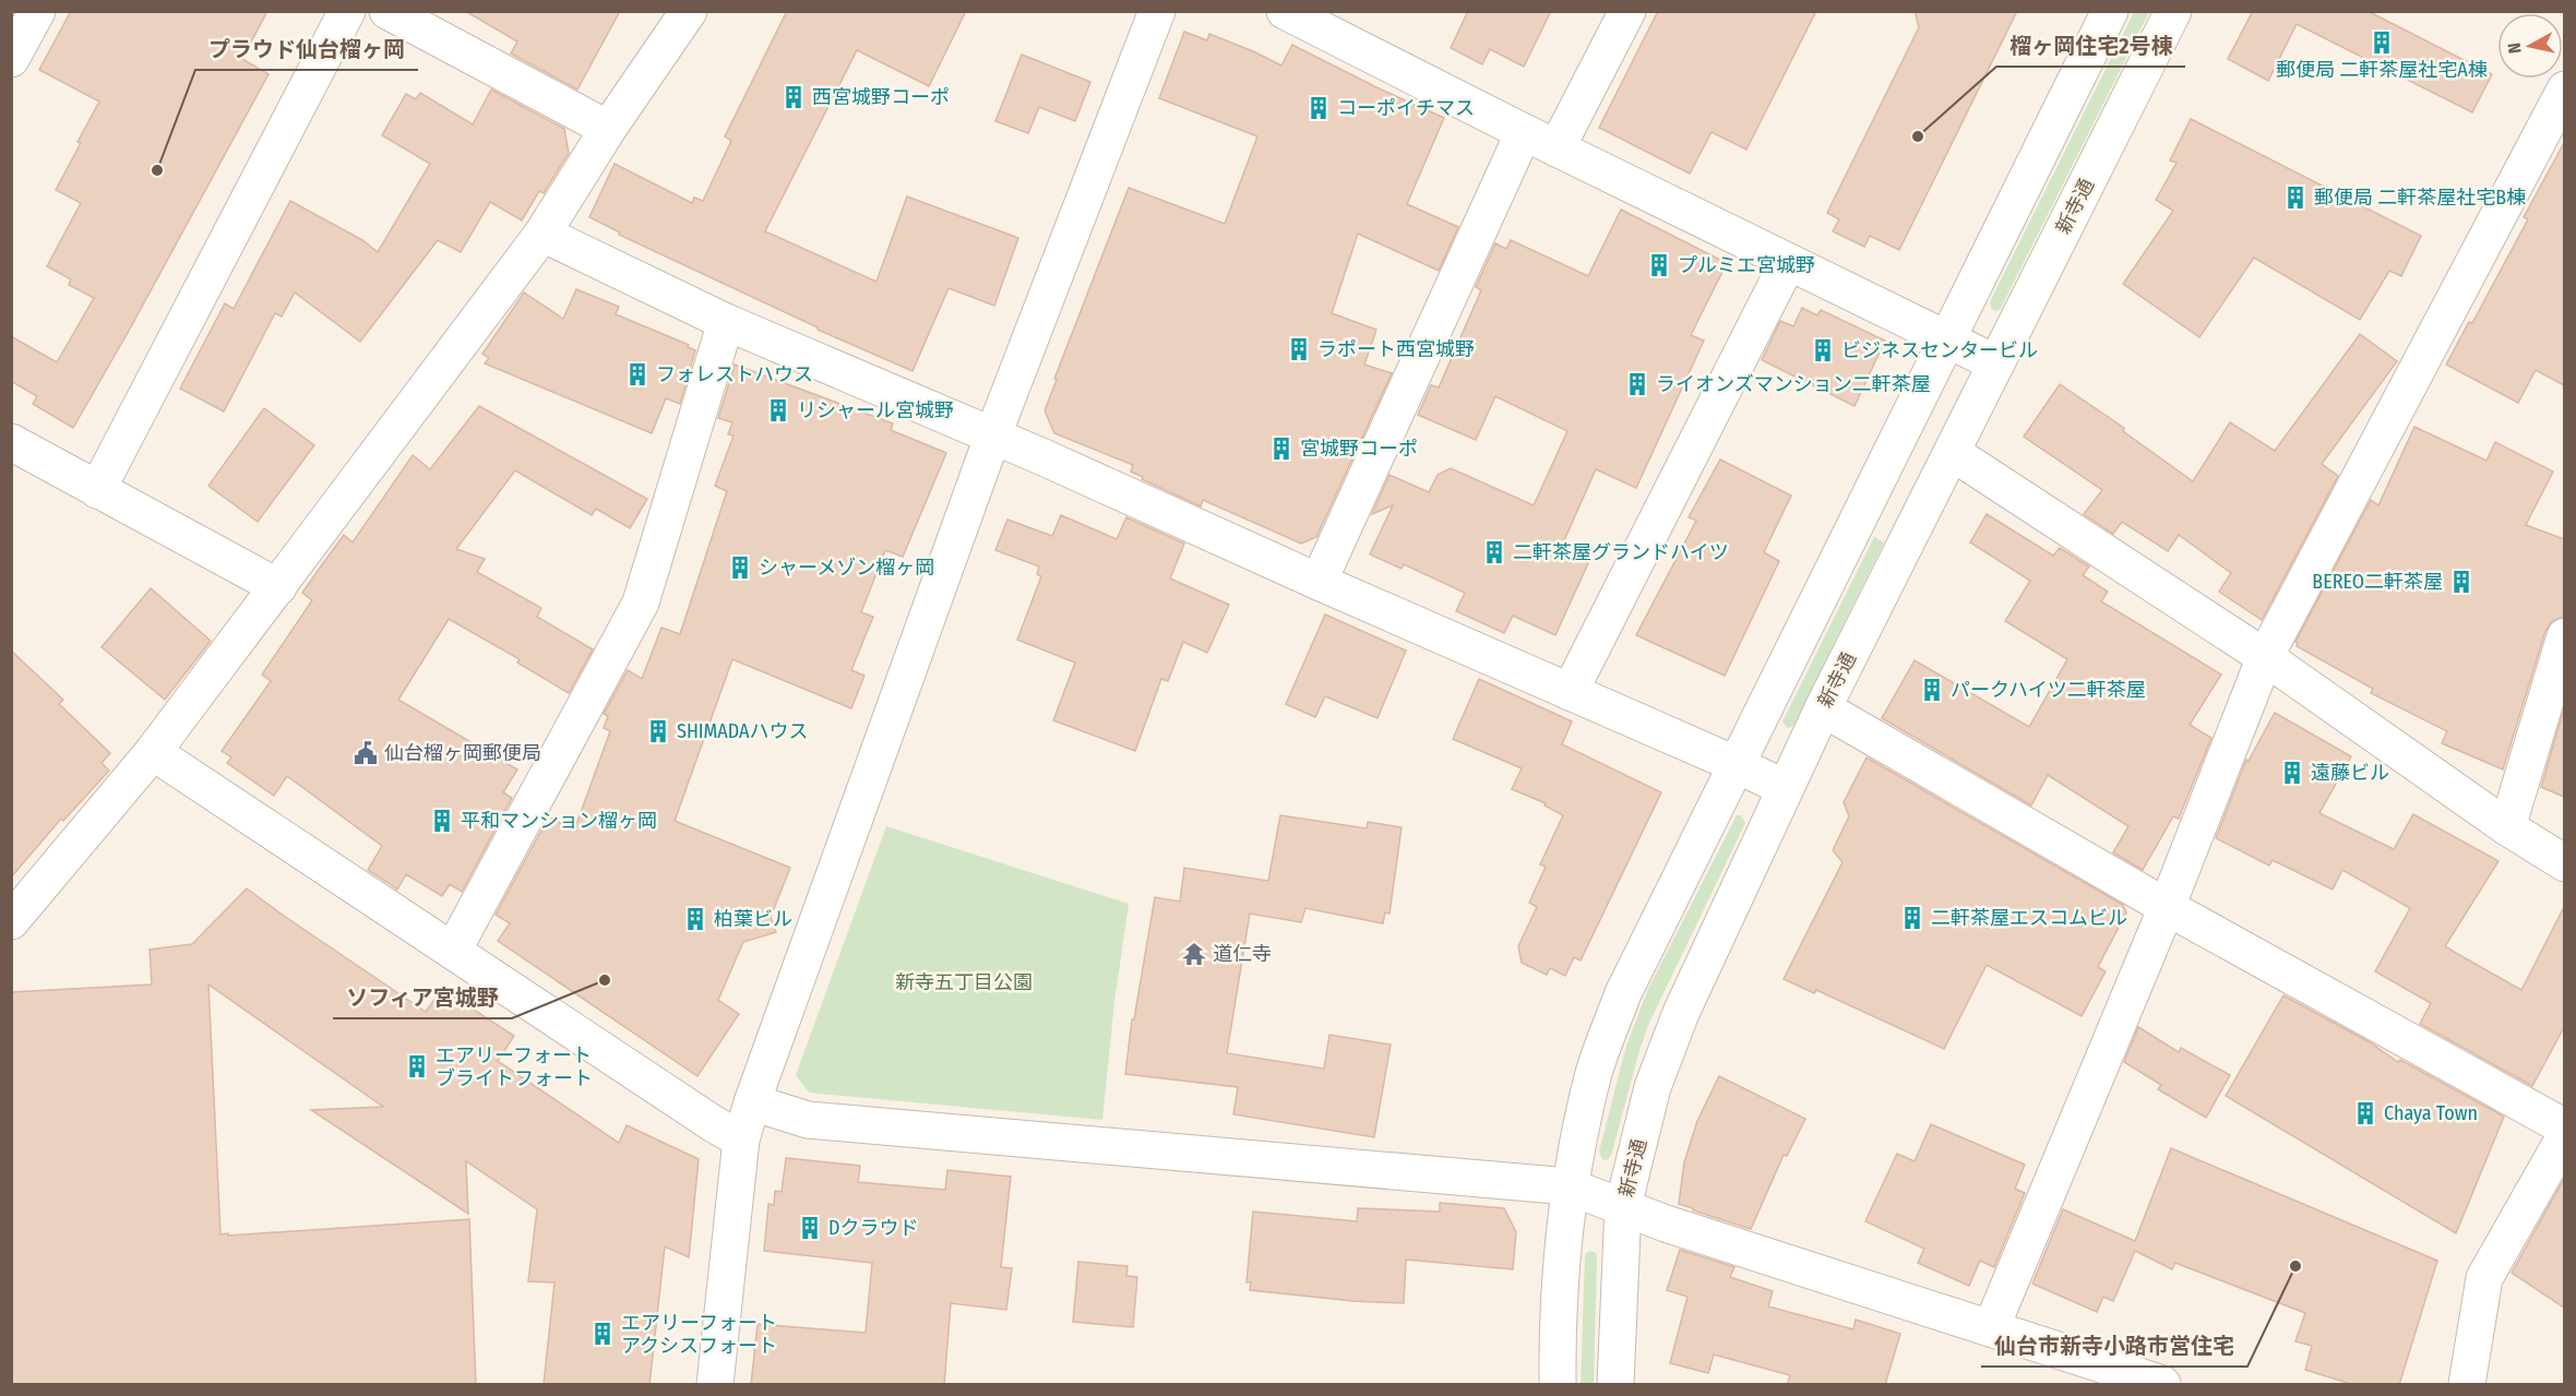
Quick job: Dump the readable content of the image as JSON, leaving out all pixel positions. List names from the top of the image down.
{
  "streets": {
    "street": ["新寺通"]
  },
  "parks": ["新寺五丁目公園"],
  "places": {
    "building": [
      "郵便局 二軒茶屋社宅A棟",
      "西宮城野コーポ",
      "コーポイチマス",
      "郵便局 二軒茶屋社宅B棟",
      "プルミエ宮城野",
      "ラポート西宮城野",
      "ビジネスセンタービル",
      "フォレストハウス",
      "ライオンズマンション二軒茶屋",
      "リシャール宮城野",
      "宮城野コーポ",
      "二軒茶屋グランドハイツ",
      "シャーメゾン榴ヶ岡",
      "BEREO二軒茶屋",
      "パークハイツ二軒茶屋",
      "SHIMADAハウス",
      "遠藤ビル",
      "平和マンション榴ヶ岡",
      "二軒茶屋エスコムビル",
      "柏葉ビル",
      "エアリーフォート ブライトフォート",
      "Chaya Town",
      "Dクラウド",
      "エアリーフォート アクシスフォート"
    ],
    "other": [
      "榴ヶ岡住宅2号棟",
      "プラウド仙台榴ヶ岡",
      "ソフィア宮城野",
      "仙台市新寺小路市営住宅"
    ],
    "public building": ["仙台榴ヶ岡郵便局"],
    "temple": ["道仁寺"]
  },
  "north": "left"
}
